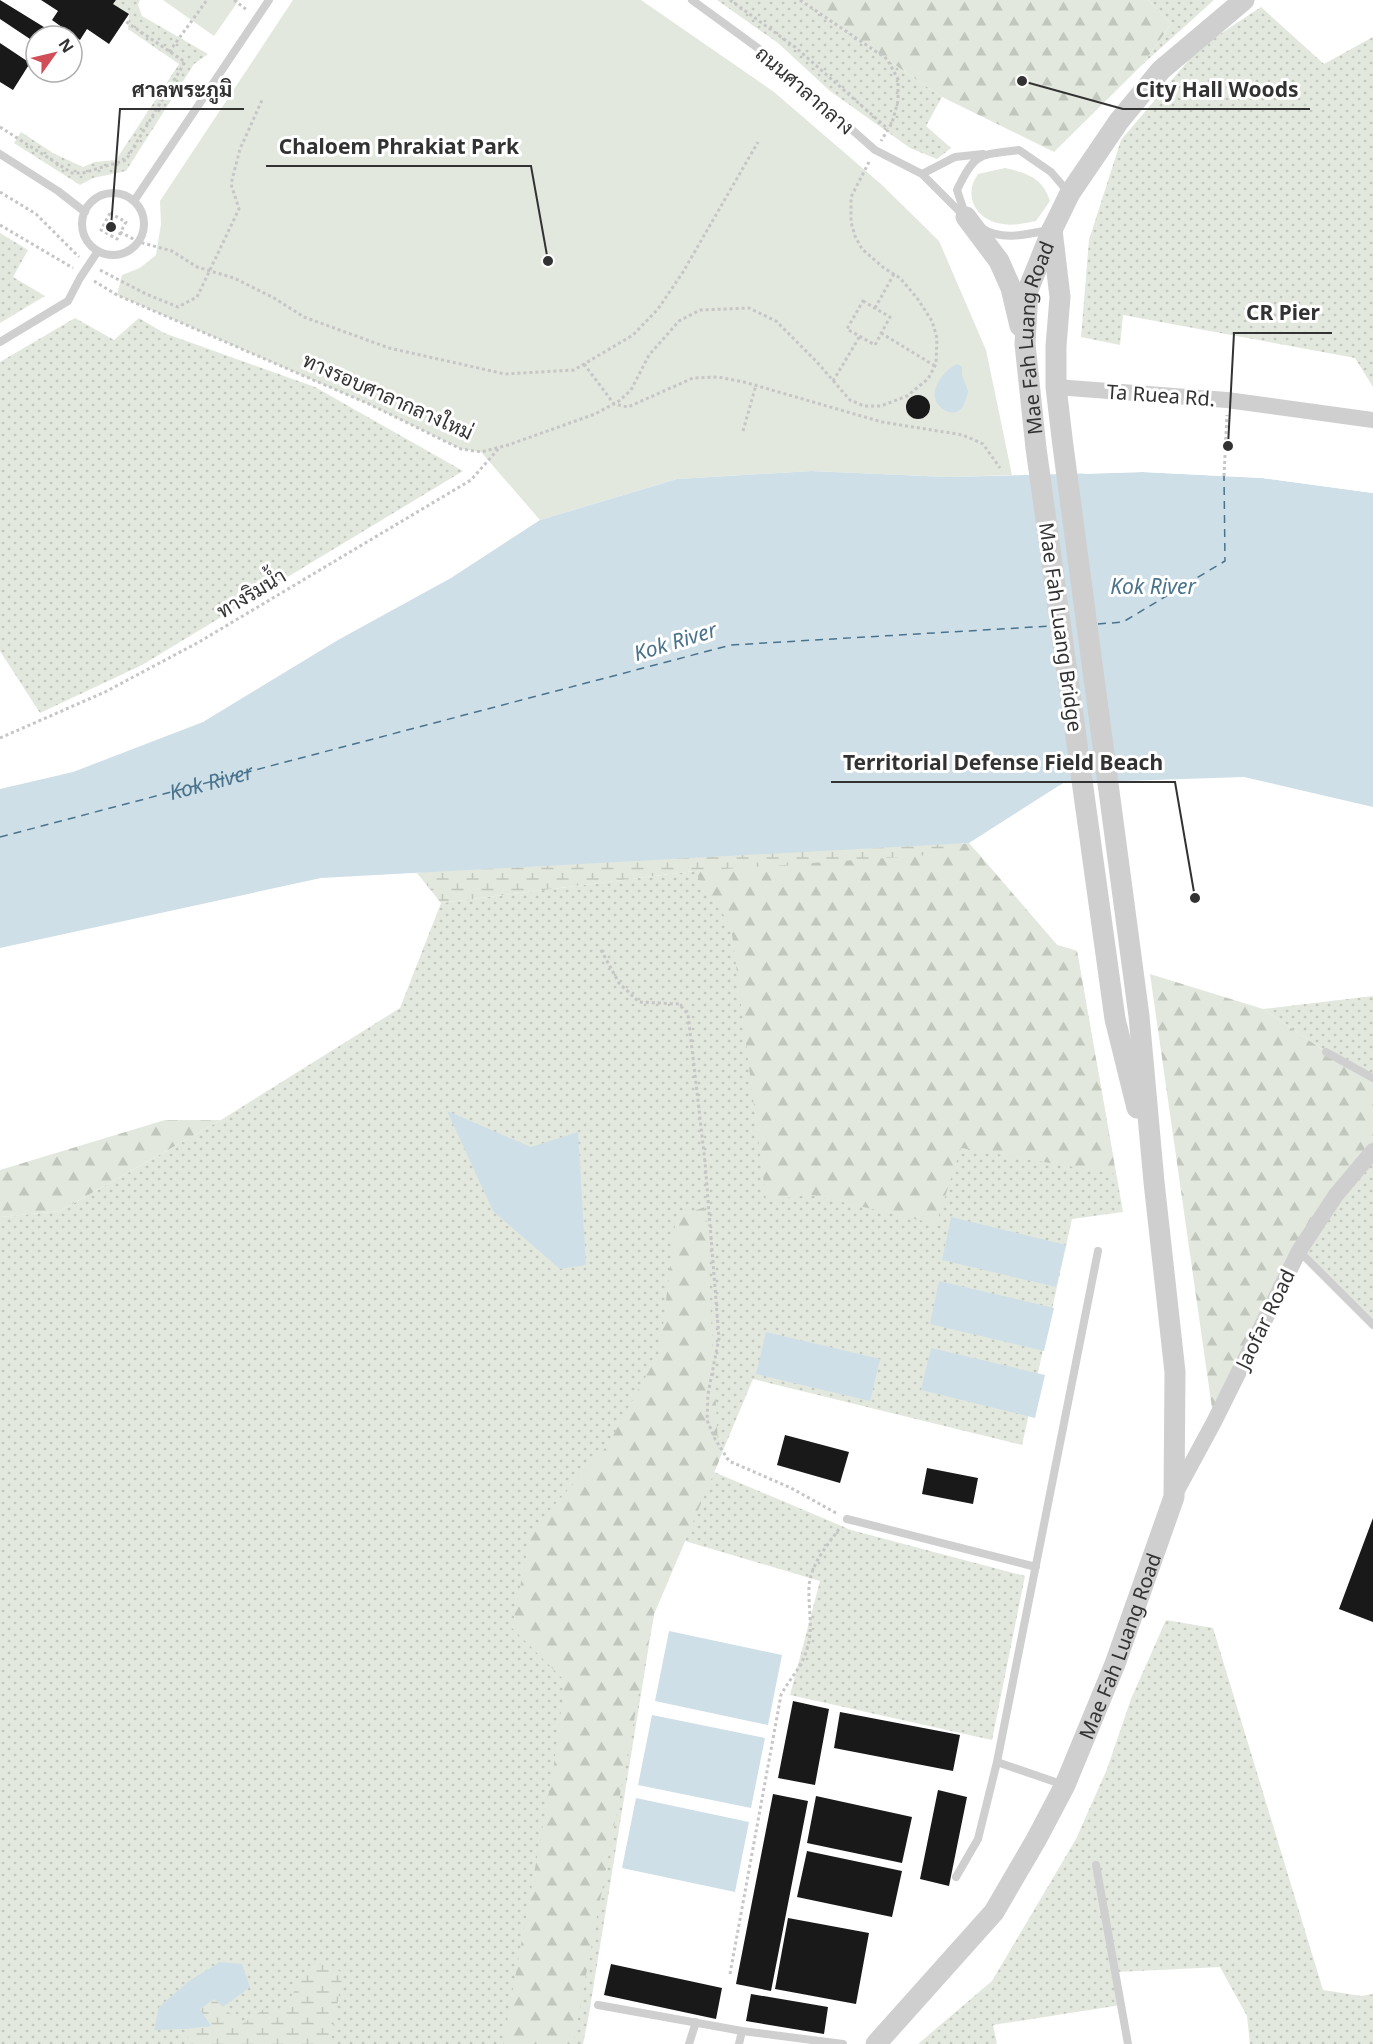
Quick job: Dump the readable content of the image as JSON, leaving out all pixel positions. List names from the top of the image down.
{
  "streets": {
    "street": [
      "Mae Fah Luang Road",
      "Ta Ruea Rd.",
      "Mae Fah Luang Bridge",
      "Jaofar Road"
    ],
    "lane": ["ถนนศาลากลาง"],
    "path": ["ทางรอบศาลากลางใหม่", "ทางริมน้ำ"]
  },
  "crossings": [
    ["ถนนศาลากลาง", "Mae Fah Luang Road"],
    ["Mae Fah Luang Road", "Ta Ruea Rd."],
    ["Mae Fah Luang Road", "Mae Fah Luang Bridge"],
    ["Mae Fah Luang Road", "Jaofar Road"],
    ["ทางรอบศาลากลางใหม่", "ทางริมน้ำ"]
  ],
  "water": ["Kok River"],
  "places": [
    "City Hall Woods",
    "ศาลพระภูมิ",
    "Chaloem Phrakiat Park",
    "CR Pier",
    "Territorial Defense Field Beach"
  ],
  "north": "top right"
}
